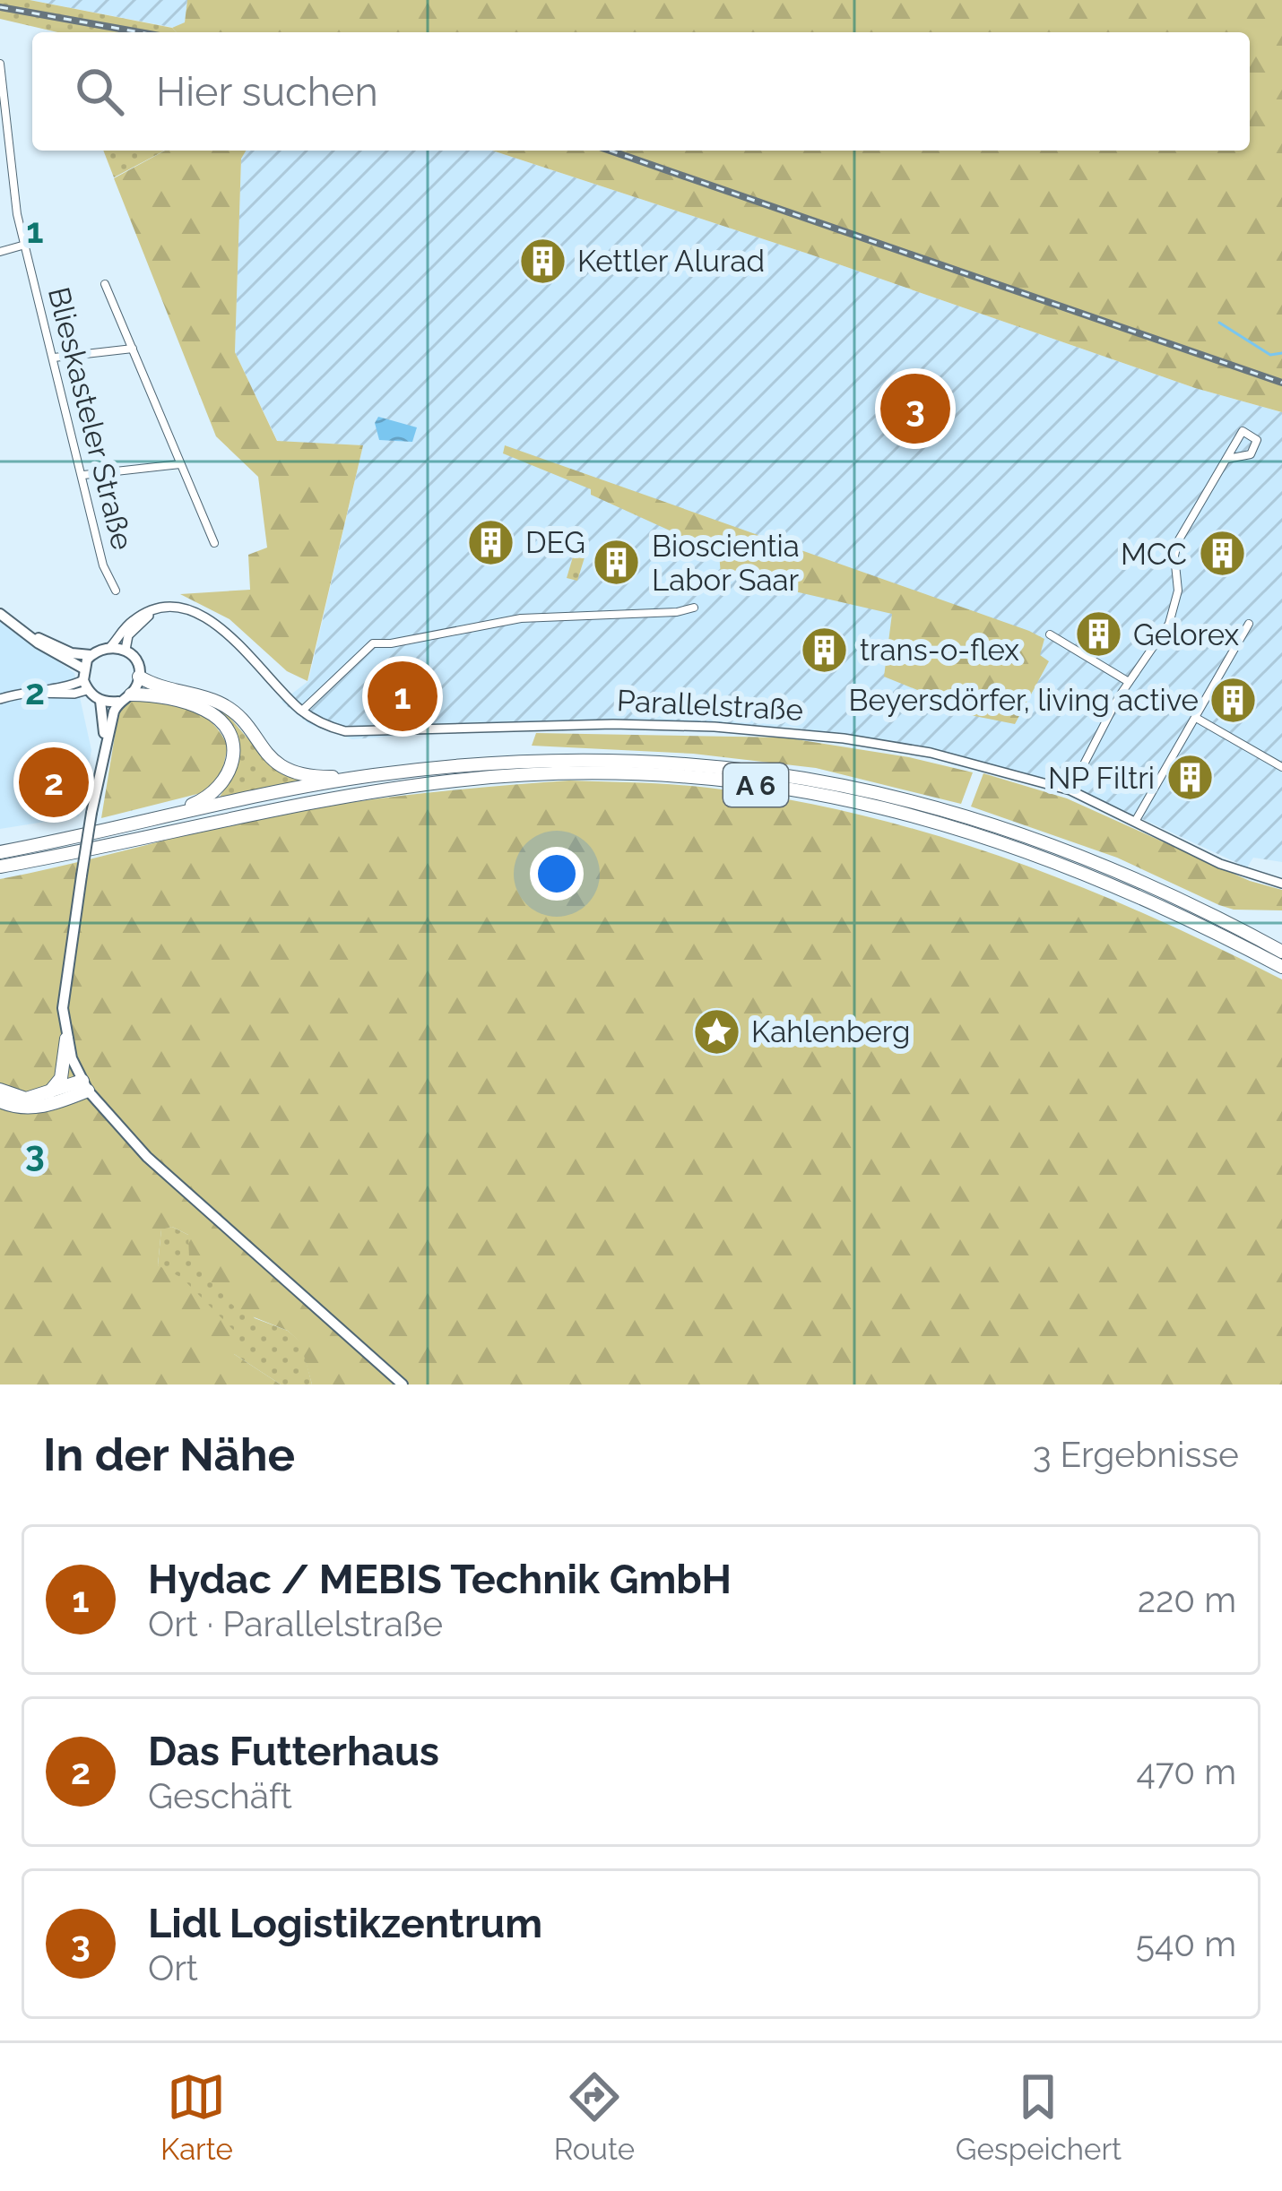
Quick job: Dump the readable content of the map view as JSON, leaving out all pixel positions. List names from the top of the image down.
{
  "streets": {
    "highway": ["A 6"],
    "street": ["Blieskasteler Straße", "Parallelstraße"]
  },
  "places": {
    "building": [
      "Kettler Alurad",
      "DEG",
      "MCC",
      "Bioscientia Labor Saar",
      "Gelorex",
      "trans-o-flex",
      "Beyersdörfer, living active",
      "NP Filtri"
    ],
    "place": ["Kahlenberg"]
  },
  "page": {
    "search": "Hier suchen",
    "pins": ["3", "1", "2"],
    "heading": ["In der Nähe", "3 Ergebnisse"],
    "list": [
      {
        "mark": "1",
        "name": "Hydac / MEBIS Technik GmbH",
        "note": "Ort · Parallelstraße",
        "value": "220 m"
      },
      {
        "mark": "2",
        "name": "Das Futterhaus",
        "note": "Geschäft",
        "value": "470 m"
      },
      {
        "mark": "3",
        "name": "Lidl Logistikzentrum",
        "note": "Ort",
        "value": "540 m"
      }
    ],
    "nav": ["Karte", "Route", "Gespeichert"]
  },
  "grid": {
    "rows": ["1", "2", "3"]
  }
}
